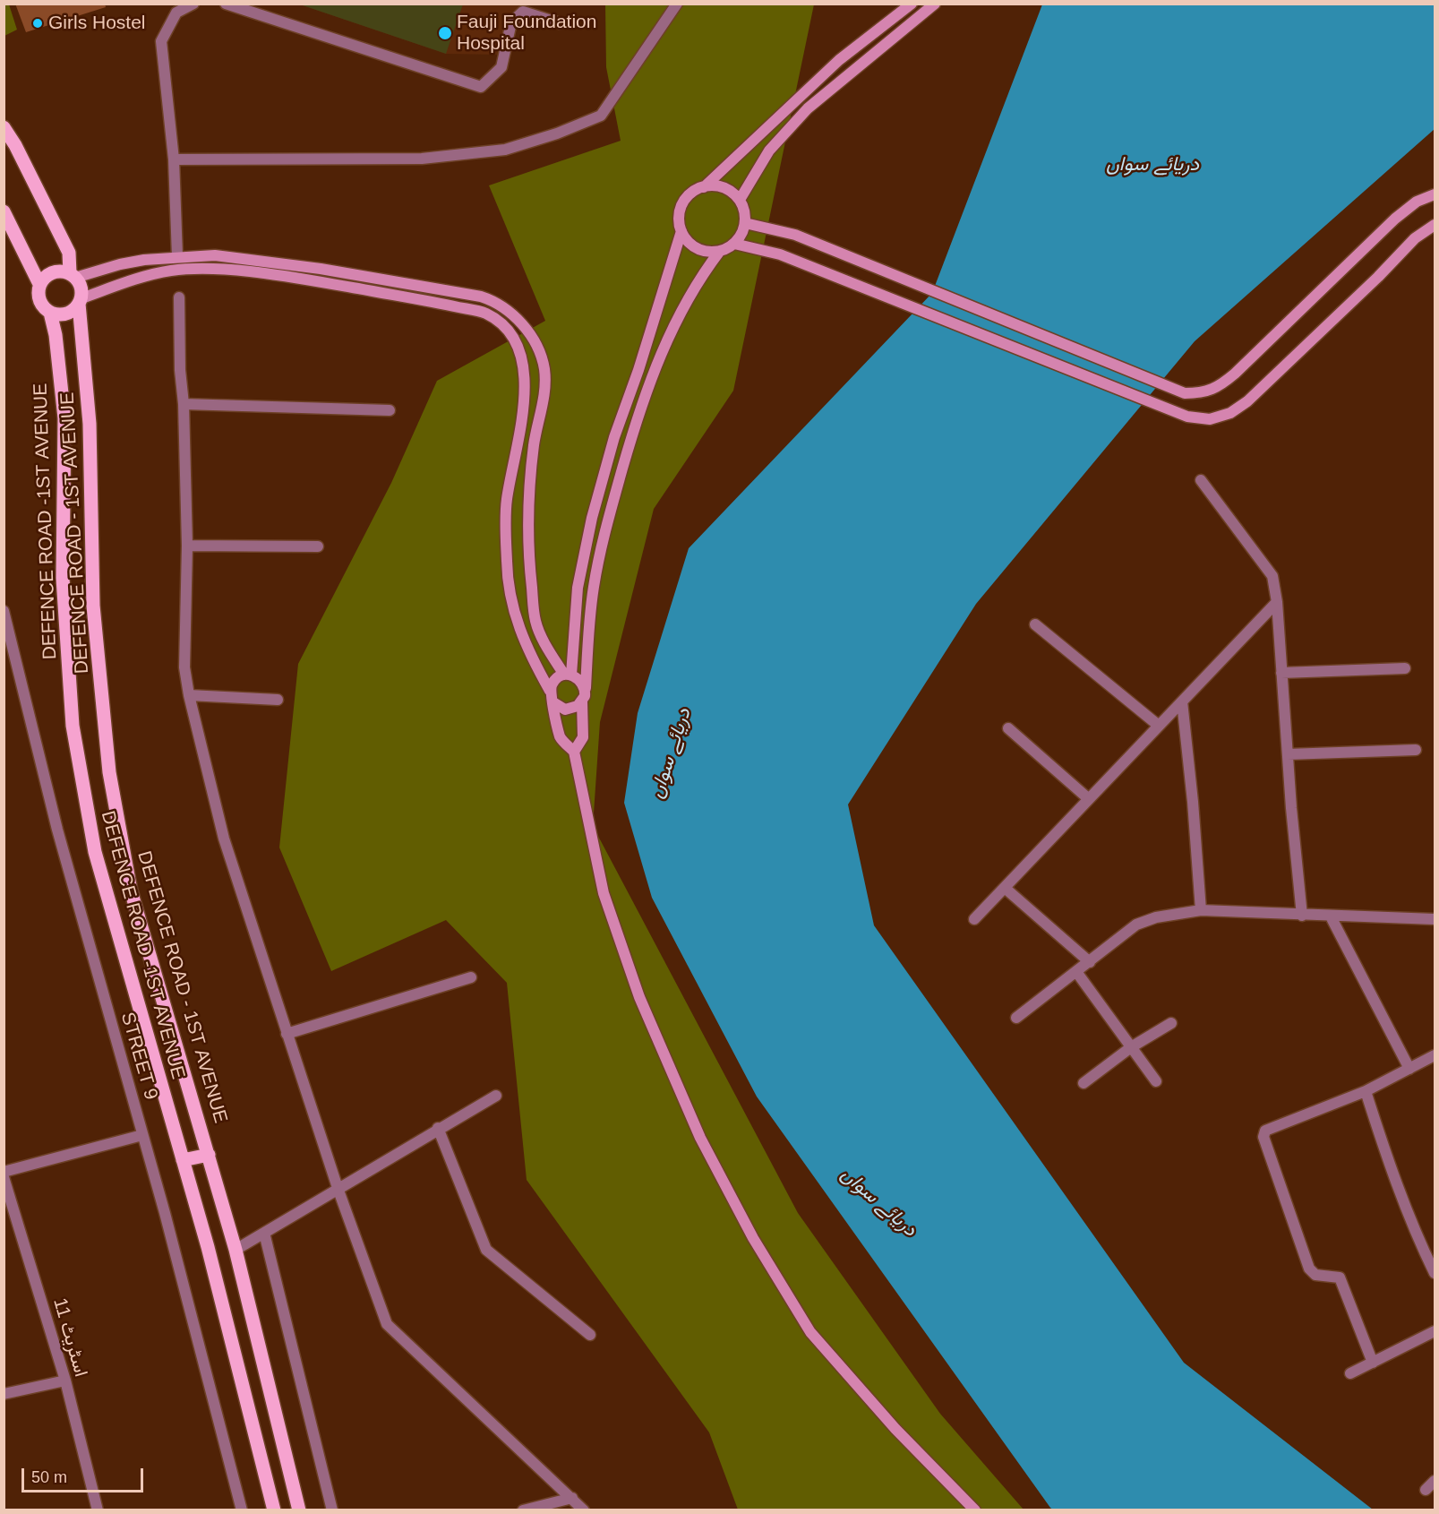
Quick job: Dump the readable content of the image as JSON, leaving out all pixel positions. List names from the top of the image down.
{
  "streets": {
    "main road": ["DEFENCE ROAD -1ST AVENUE", "DEFENCE ROAD - 1ST AVENUE"],
    "street": ["STREET 9", "اسٹریٹ 11"]
  },
  "crossings": [
    ["DEFENCE ROAD -1ST AVENUE", "DEFENCE ROAD - 1ST AVENUE"]
  ],
  "water": ["دریائے سواں"],
  "places": ["Girls Hostel", "Fauji Foundation Hospital"],
  "scale_bar": "50 m"
}
